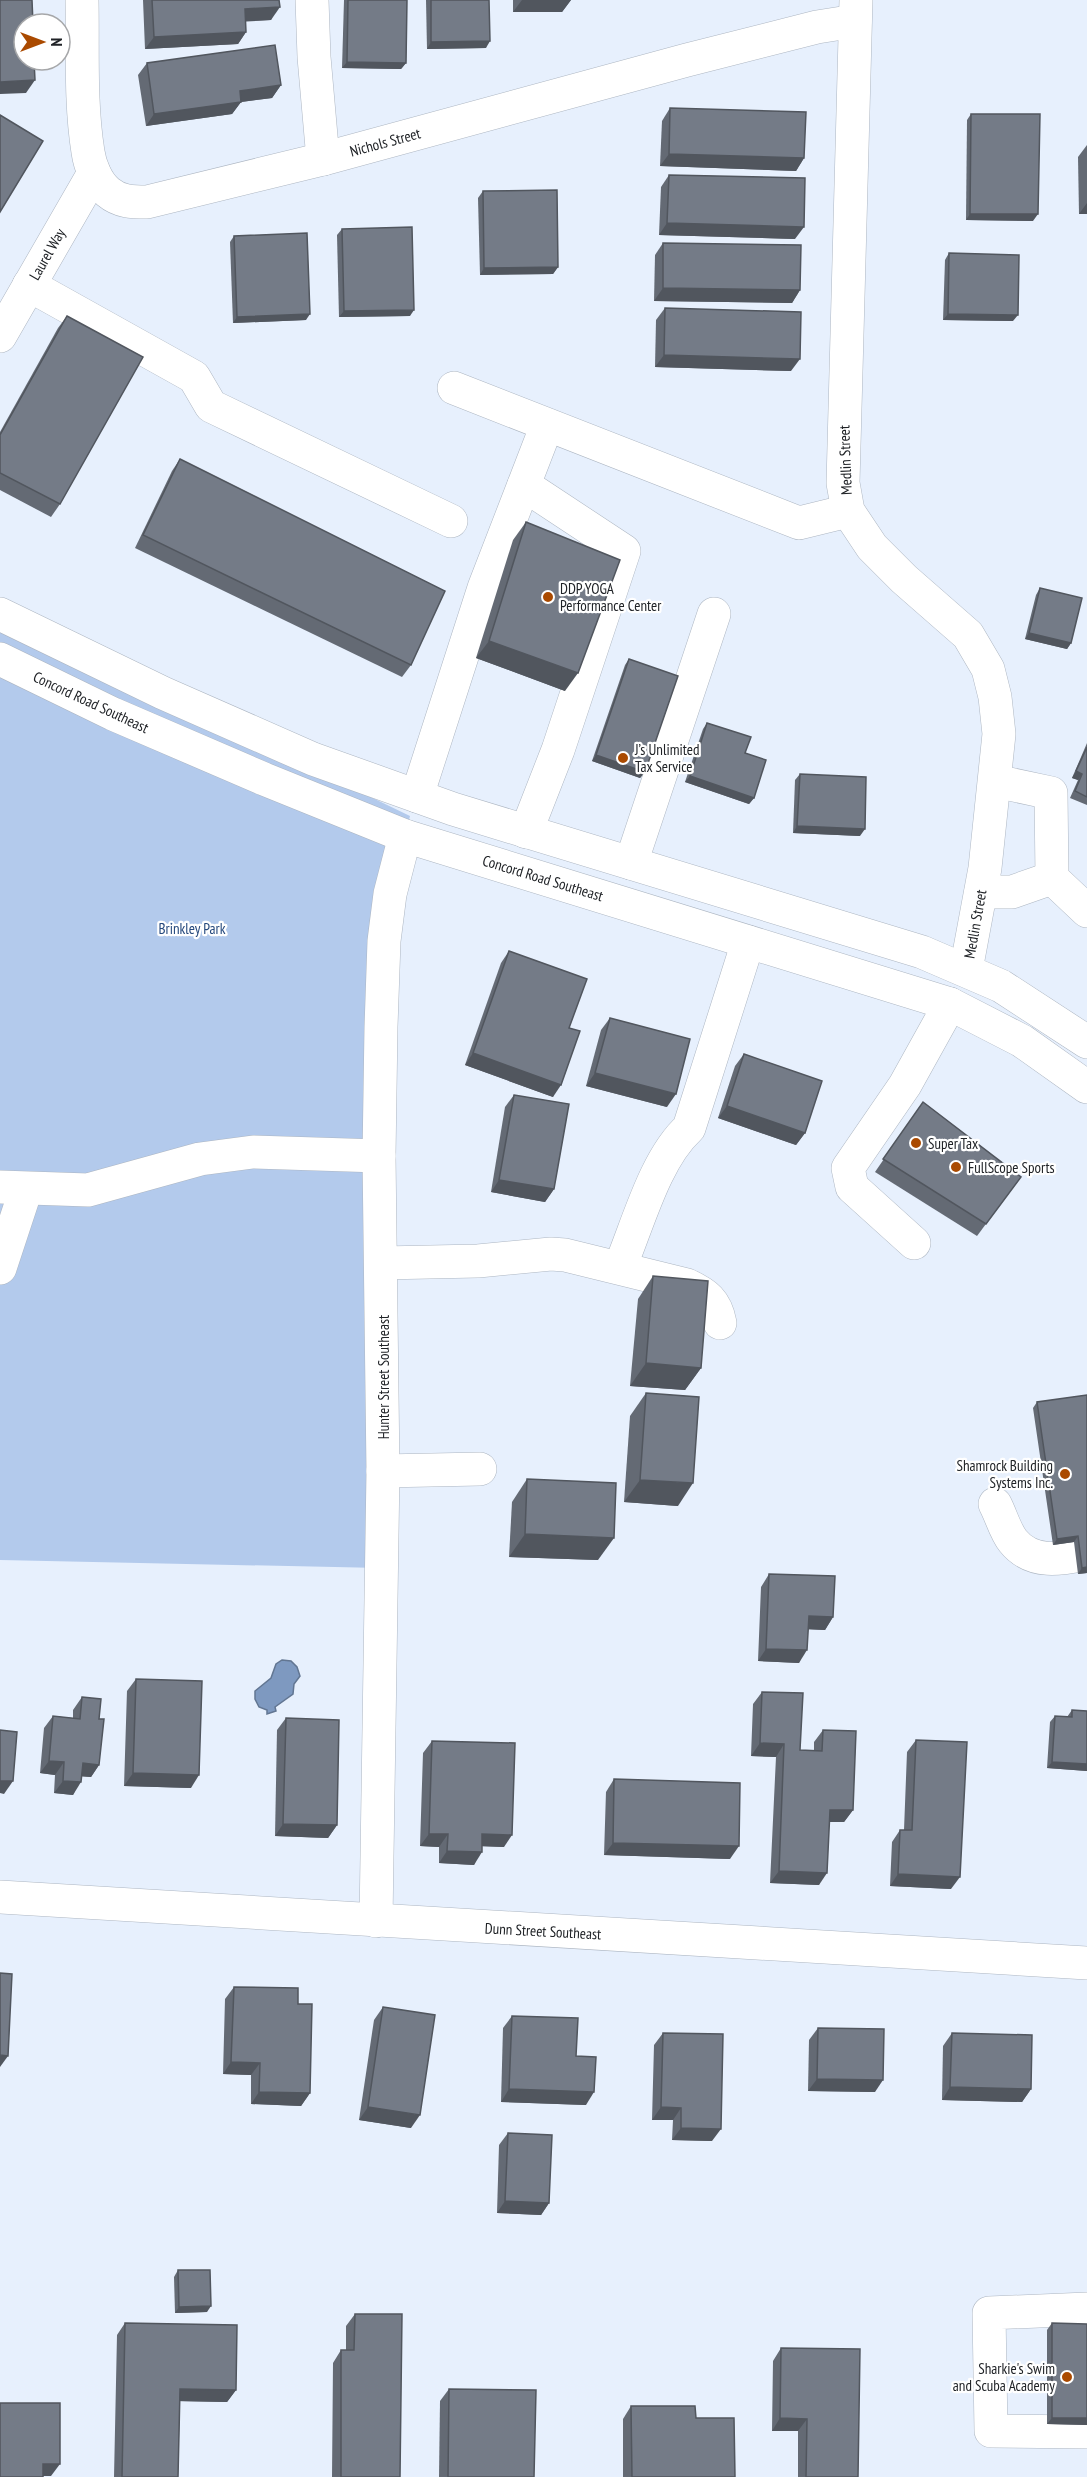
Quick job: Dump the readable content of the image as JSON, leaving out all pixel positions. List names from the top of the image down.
{
  "streets": {
    "street": [
      "Nichols Street",
      "Laurel Way",
      "Medlin Street",
      "Concord Road Southeast",
      "Hunter Street Southeast",
      "Dunn Street Southeast"
    ]
  },
  "crossings": [
    ["Nichols Street", "Laurel Way"],
    ["Nichols Street", "Medlin Street"],
    ["Concord Road Southeast", "Hunter Street Southeast"],
    ["Hunter Street Southeast", "Dunn Street Southeast"]
  ],
  "parks": ["Brinkley Park"],
  "places": [
    "DDP YOGA Performance Center",
    "J’s Unlimited Tax Service",
    "Super Tax",
    "FullScope Sports",
    "Shamrock Building Systems Inc.",
    "Sharkie's Swim and Scuba Academy"
  ],
  "north": "right"
}
